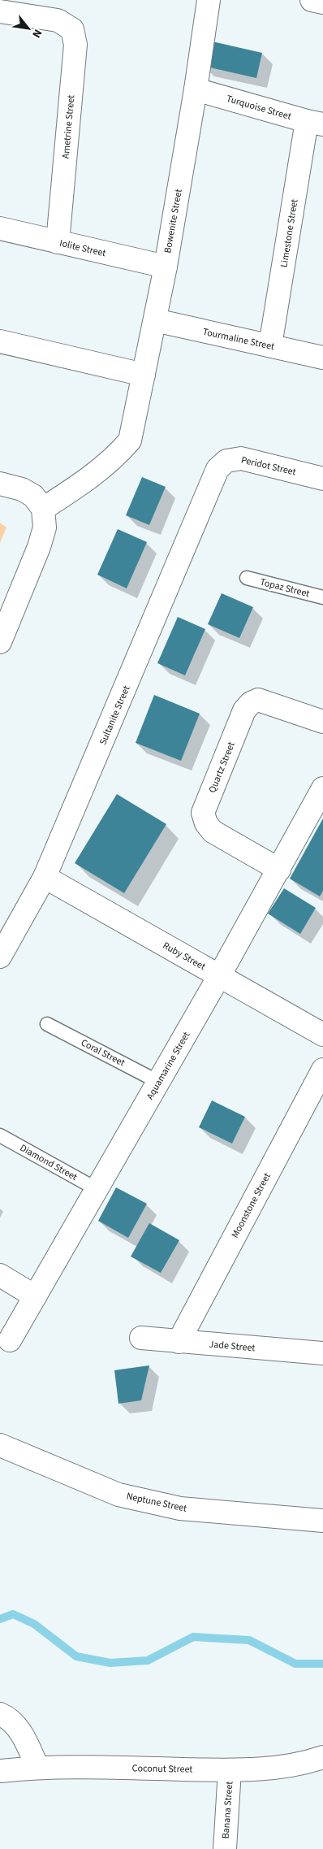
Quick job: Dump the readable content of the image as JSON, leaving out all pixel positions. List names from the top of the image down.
{
  "streets": {
    "street": [
      "Turquoise Street",
      "Ametrine Street",
      "Bowenite Street",
      "Limestone Street",
      "Iolite Street",
      "Tourmaline Street",
      "Peridot Street",
      "Sultanite Street",
      "Quartz Street",
      "Ruby Street",
      "Aquamarine Street",
      "Moonstone Street",
      "Jade Street",
      "Neptune Street",
      "Coconut Street",
      "Banana Street"
    ],
    "lane": ["Topaz Street", "Coral Street", "Diamond Street"]
  },
  "crossings": [
    ["Turquoise Street", "Bowenite Street"],
    ["Turquoise Street", "Limestone Street"],
    ["Ametrine Street", "Iolite Street"],
    ["Bowenite Street", "Iolite Street"],
    ["Bowenite Street", "Tourmaline Street"],
    ["Limestone Street", "Tourmaline Street"],
    ["Peridot Street", "Sultanite Street"],
    ["Sultanite Street", "Ruby Street"],
    ["Quartz Street", "Aquamarine Street"],
    ["Ruby Street", "Aquamarine Street"],
    ["Coral Street", "Aquamarine Street"],
    ["Aquamarine Street", "Diamond Street"],
    ["Moonstone Street", "Jade Street"],
    ["Coconut Street", "Banana Street"]
  ],
  "north": "bottom right"
}
